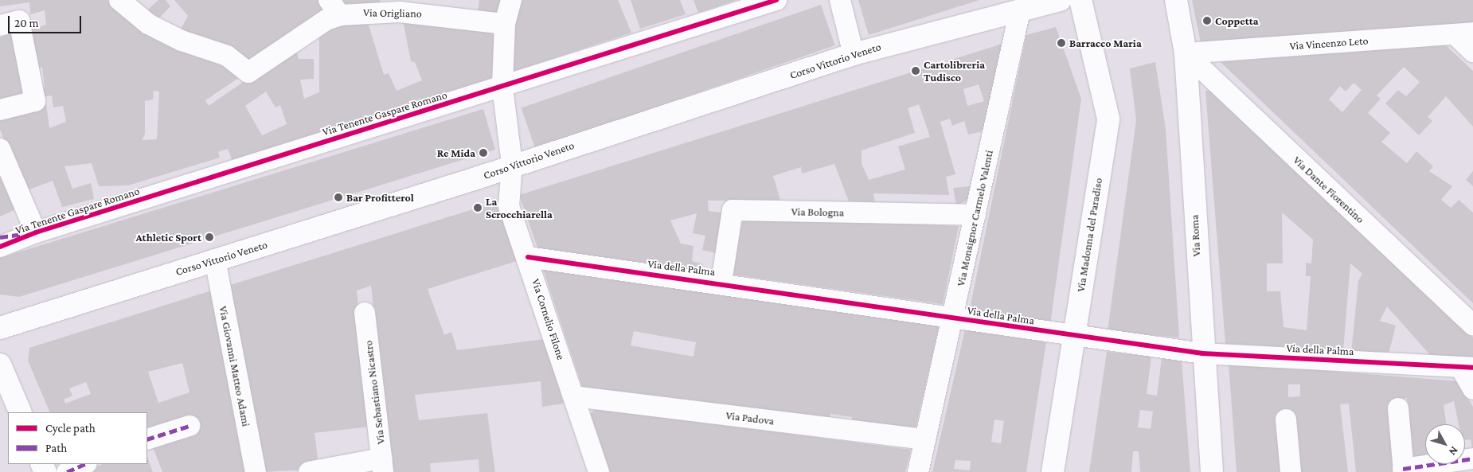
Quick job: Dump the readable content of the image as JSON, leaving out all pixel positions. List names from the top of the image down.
{
  "streets": {
    "main road": ["Corso Vittorio Veneto", "Via Madonna del Paradiso", "Via Roma"],
    "street": [
      "Via Origliano",
      "Via Vincenzo Leto",
      "Via Tenente Gaspare Romano",
      "Via Dante Fiorentino",
      "Via Bologna",
      "Via Monsignor Carmelo Valenti",
      "Via della Palma",
      "Via Cornelio Filone",
      "Via Giovanni Matteo Adami",
      "Via Sebastiano Nicastro",
      "Via Padova"
    ]
  },
  "crossings": [
    ["Via Origliano", "Via Cornelio Filone"],
    ["Via Vincenzo Leto", "Via Dante Fiorentino"],
    ["Via Vincenzo Leto", "Via Roma"],
    ["Corso Vittorio Veneto", "Via Monsignor Carmelo Valenti"],
    ["Corso Vittorio Veneto", "Via Cornelio Filone"],
    ["Corso Vittorio Veneto", "Via Giovanni Matteo Adami"],
    ["Via Tenente Gaspare Romano", "Via Cornelio Filone"],
    ["Via Dante Fiorentino", "Via Roma"],
    ["Via Bologna", "Via Monsignor Carmelo Valenti"],
    ["Via Bologna", "Via della Palma"],
    ["Via Monsignor Carmelo Valenti", "Via della Palma"],
    ["Via Monsignor Carmelo Valenti", "Via Padova"],
    ["Via Madonna del Paradiso", "Via della Palma"],
    ["Via Roma", "Via della Palma"],
    ["Via della Palma", "Via Cornelio Filone"],
    ["Via Cornelio Filone", "Via Padova"]
  ],
  "places": [
    "Coppetta",
    "Barracco Maria",
    "Cartolibreria Tudisco",
    "Re Mida",
    "Bar Profitterol",
    "La Scrocchiarella",
    "Athletic Sport"
  ],
  "legend": ["Cycle path", "Path"],
  "scale_bar": "20 m",
  "north": "bottom right"
}
